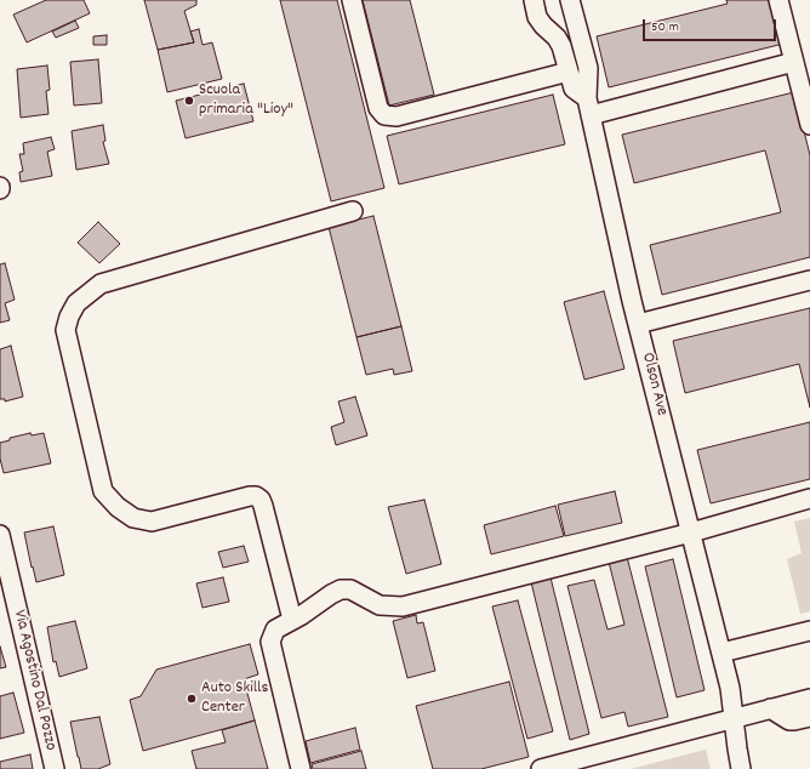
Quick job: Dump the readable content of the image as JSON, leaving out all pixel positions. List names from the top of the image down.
{
  "streets": {
    "street": ["Olson Ave", "Via Agostino Dal Pozzo"]
  },
  "places": ["Scuola primaria \"Lioy\"", "Auto Skills Center"],
  "scale_bar": "50 m"
}
